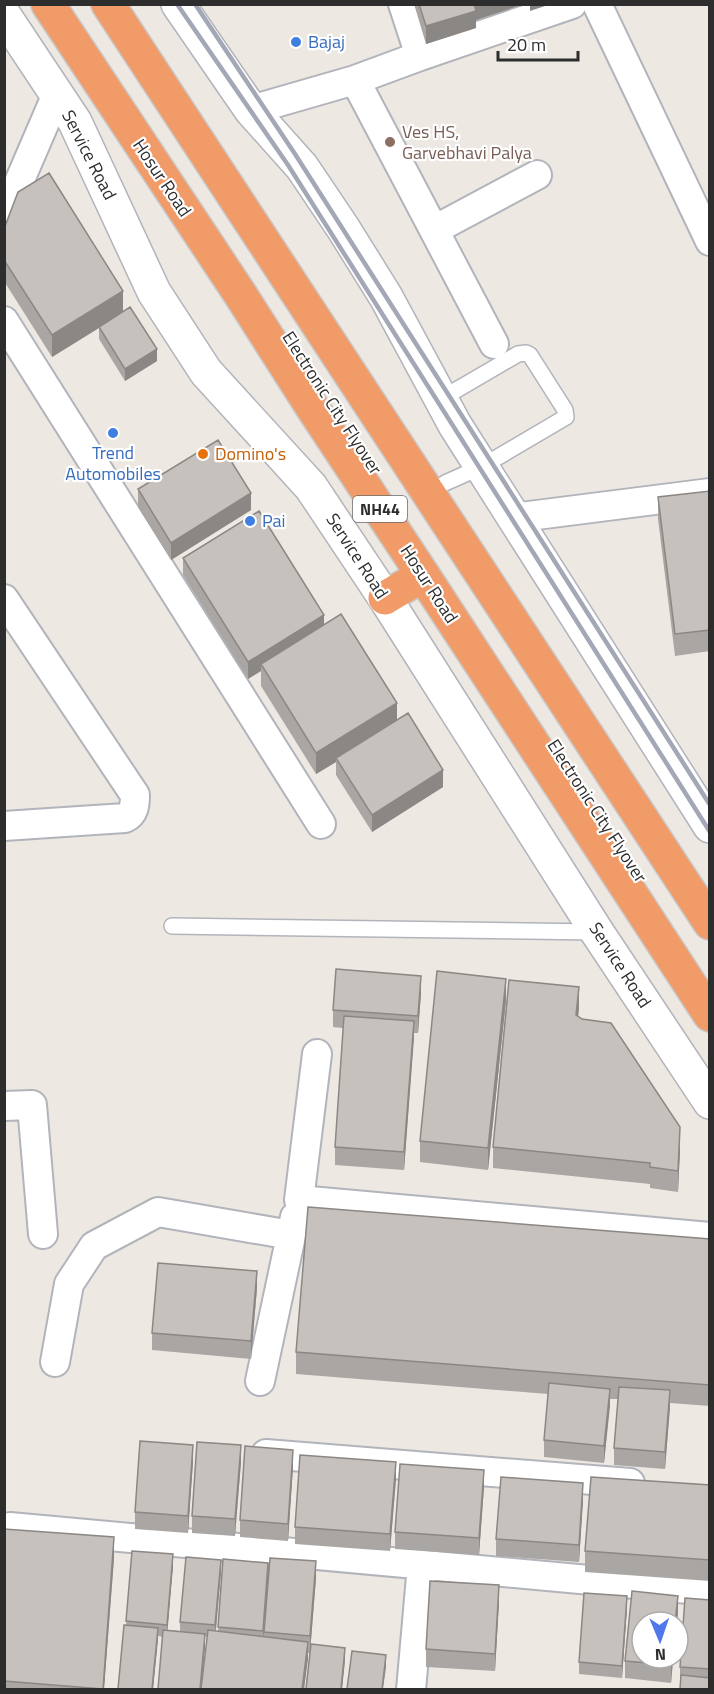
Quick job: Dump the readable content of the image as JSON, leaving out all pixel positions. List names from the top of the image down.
{
  "streets": {
    "highway": ["Hosur Road", "Electronic City Flyover", "NH44"],
    "street": ["Service Road"]
  },
  "places": [
    "Bajaj",
    "Ves HS, Garvebhavi Palya",
    "Trend Automobiles",
    "Domino's",
    "Pai"
  ],
  "scale_bar": "20 m",
  "north": "bottom"
}
